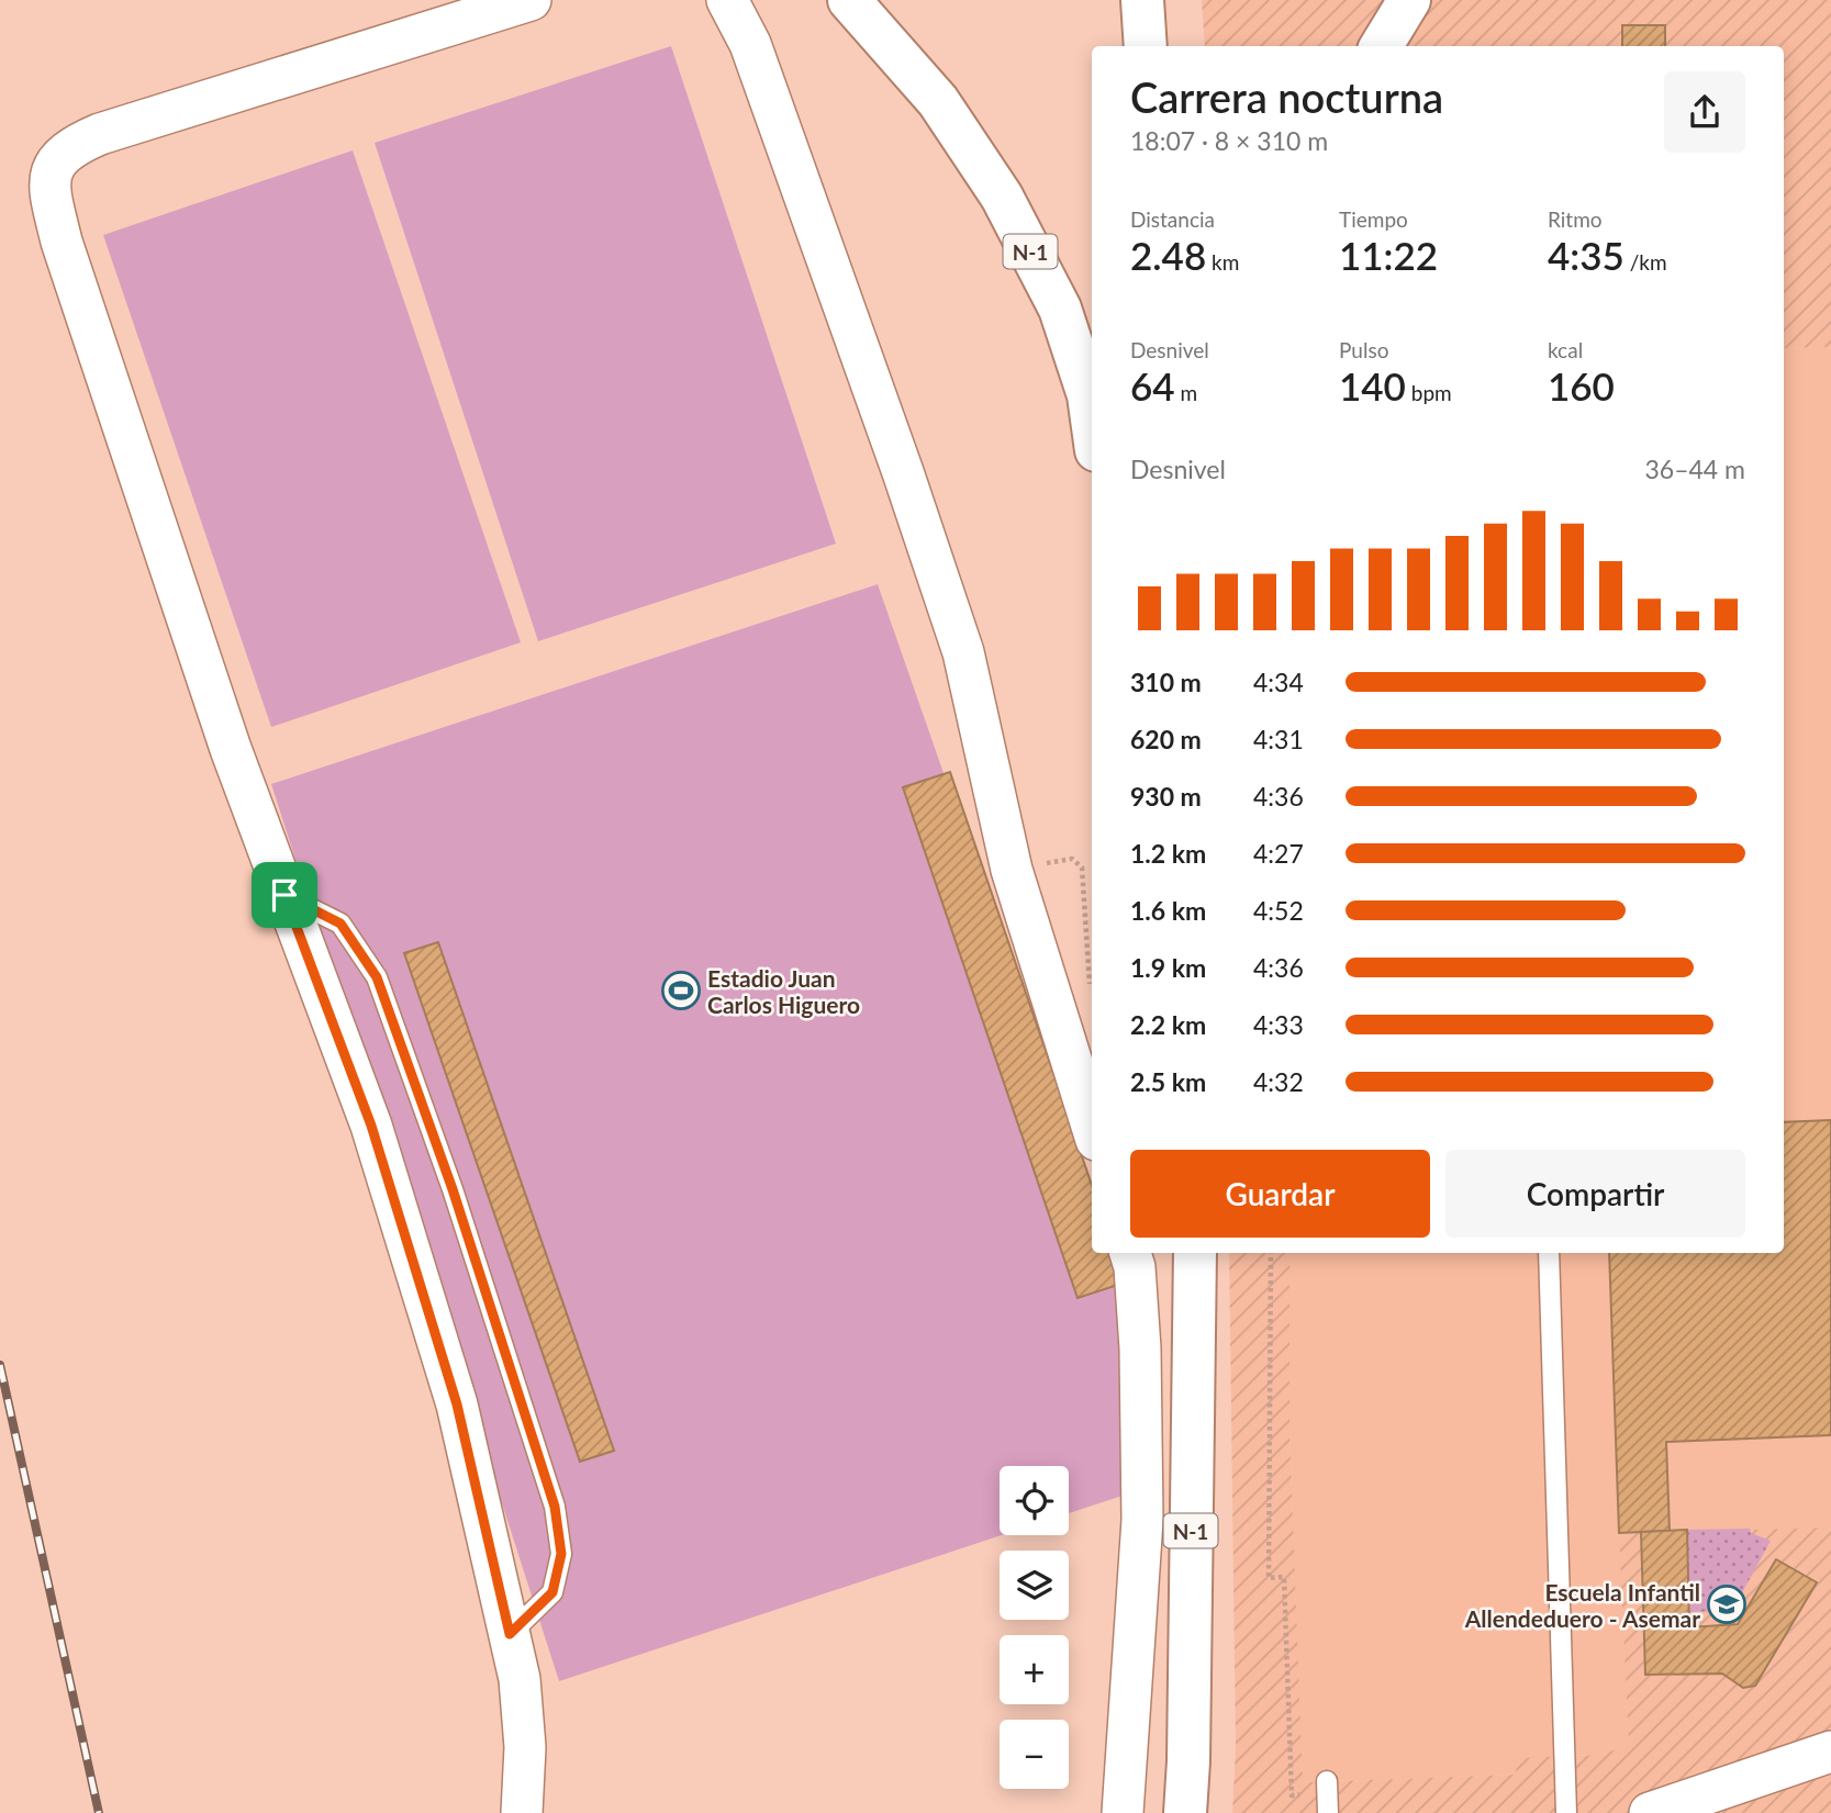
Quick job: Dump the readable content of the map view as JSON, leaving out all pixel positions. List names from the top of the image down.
{
  "streets": {
    "highway": ["N-1"]
  },
  "places": {
    "sports": ["Estadio Juan Carlos Higuero"],
    "school or university": ["Escuela Infantil Allendeduero - Asemar"]
  },
  "page": {
    "heading": ["Carrera nocturna", "18:07 · 8 × 310 m"],
    "stats": [
      ["Distancia", "2.48 km"],
      ["Tiempo", "11:22"],
      ["Ritmo", "4:35 /km"],
      ["Desnivel", "64 m"],
      ["Pulso", "140 bpm"],
      ["kcal", "160"]
    ],
    "chart": ["Desnivel", "36–44 m"],
    "list": [
      {
        "name": "310 m",
        "note": "4:34"
      },
      {
        "name": "620 m",
        "note": "4:31"
      },
      {
        "name": "930 m",
        "note": "4:36"
      },
      {
        "name": "1.2 km",
        "note": "4:27"
      },
      {
        "name": "1.6 km",
        "note": "4:52"
      },
      {
        "name": "1.9 km",
        "note": "4:36"
      },
      {
        "name": "2.2 km",
        "note": "4:33"
      },
      {
        "name": "2.5 km",
        "note": "4:32"
      }
    ],
    "buttons": ["Guardar", "Compartir"],
    "map_buttons": ["+", "−"]
  }
}
